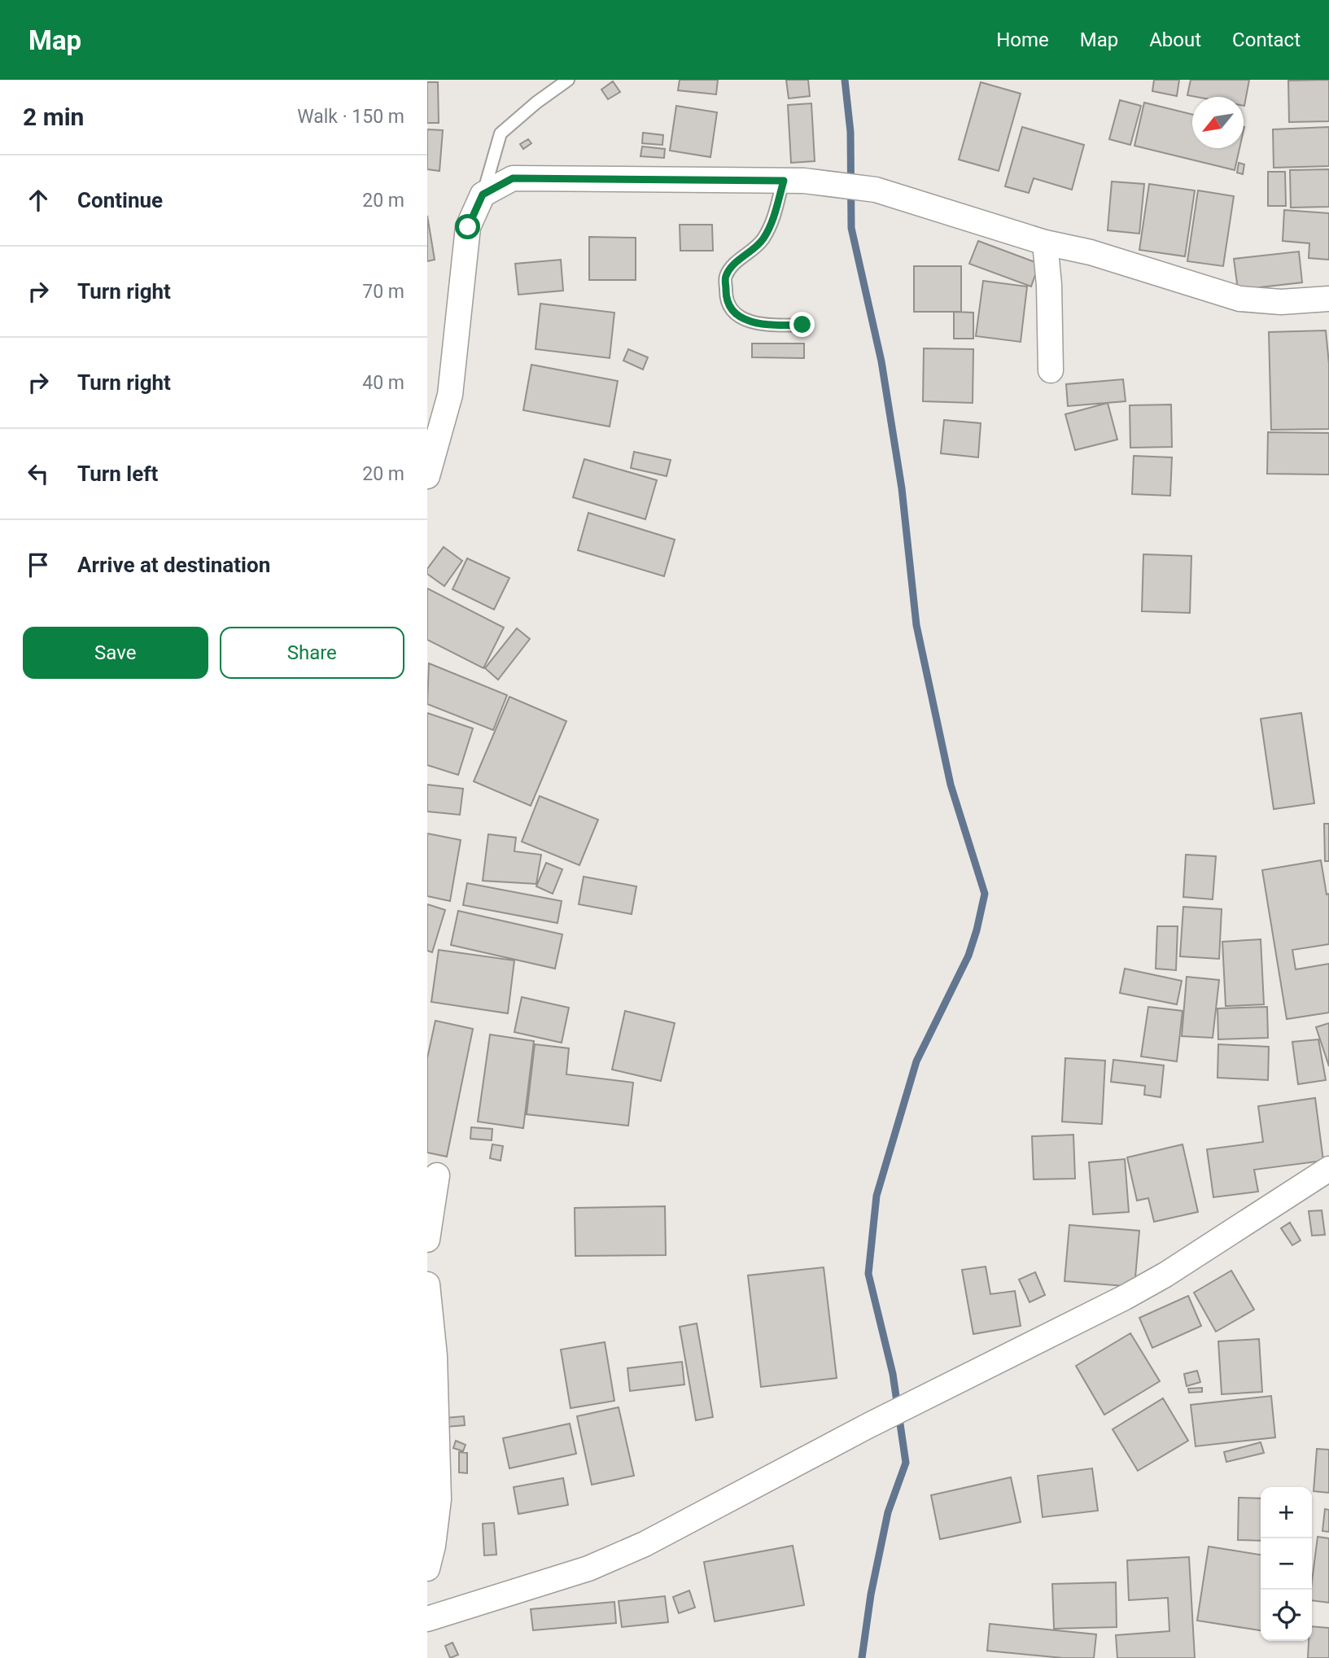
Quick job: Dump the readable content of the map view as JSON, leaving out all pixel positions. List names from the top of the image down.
{
  "north": "bottom left",
  "page": {
    "header": "Map",
    "nav": [
      "Home",
      "Map",
      "About",
      "Contact"
    ],
    "heading": ["2 min", "Walk · 150 m"],
    "list": [
      ["Continue", "20 m"],
      ["Turn right", "70 m"],
      ["Turn right", "40 m"],
      ["Turn left", "20 m"],
      "Arrive at destination"
    ],
    "buttons": ["Save", "Share"],
    "map_buttons": ["+", "−"]
  }
}
